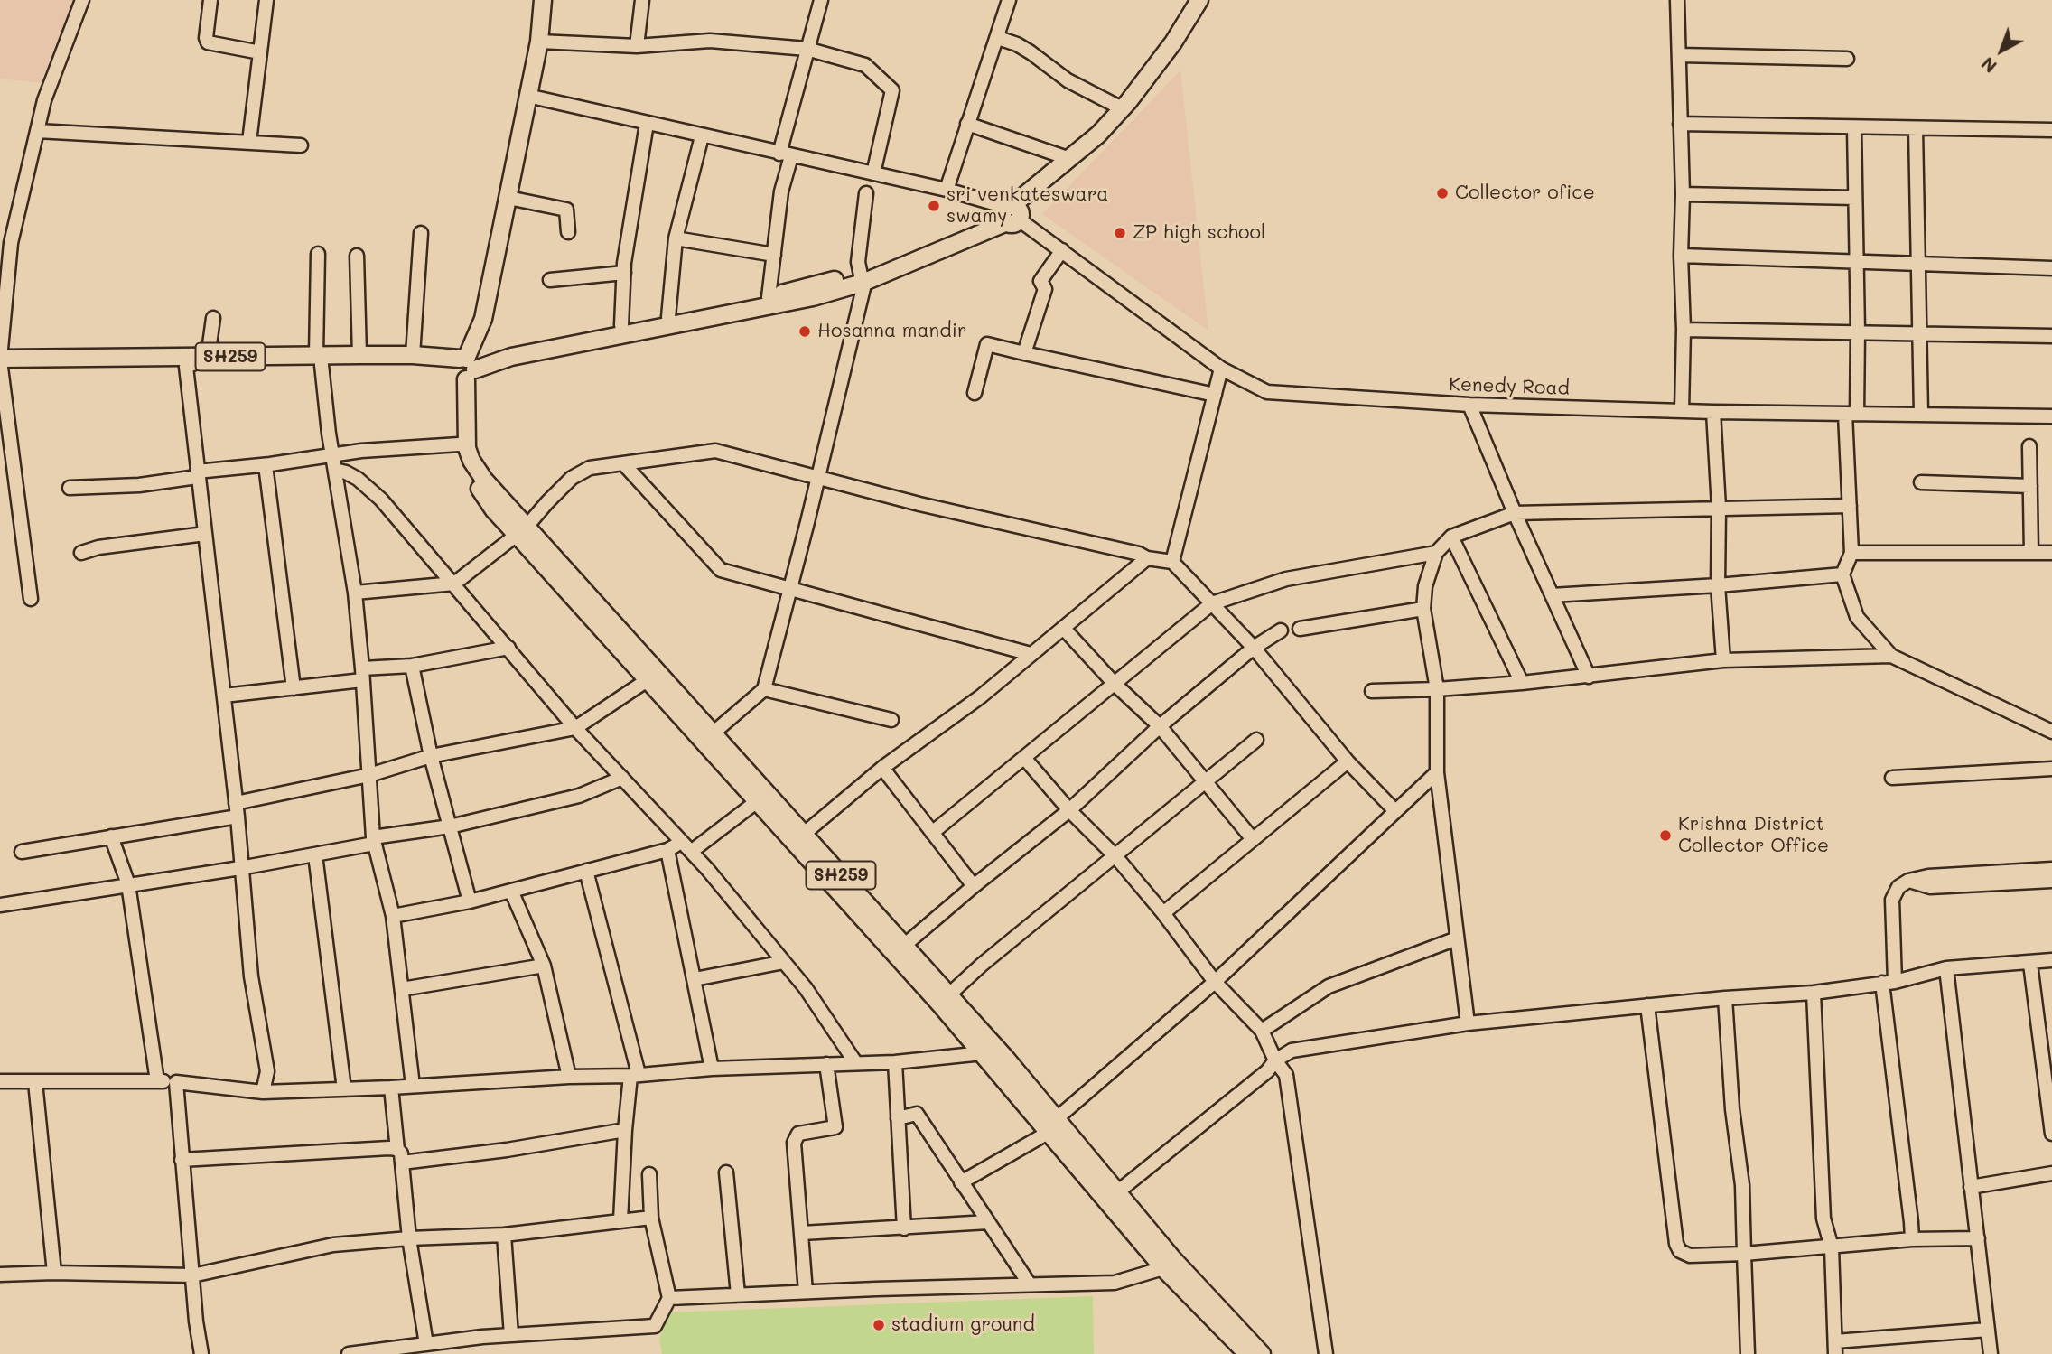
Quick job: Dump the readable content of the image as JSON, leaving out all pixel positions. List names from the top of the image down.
{
  "streets": {
    "main road": ["SH259"],
    "street": ["Kenedy Road"]
  },
  "places": [
    "Collector ofice",
    "sri venkateswara swamy",
    "ZP high school",
    "Hosanna mandir",
    "Krishna District Collector Office",
    "stadium ground"
  ],
  "north": "bottom left"
}
